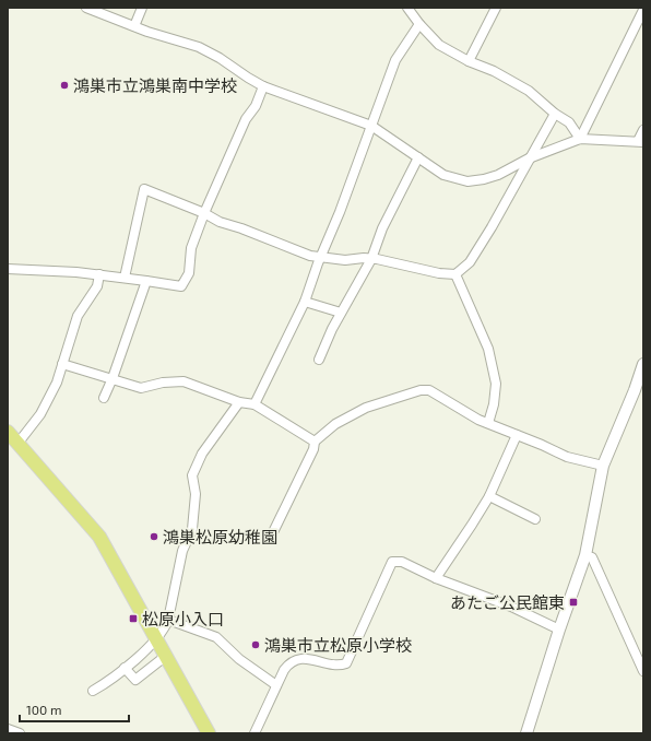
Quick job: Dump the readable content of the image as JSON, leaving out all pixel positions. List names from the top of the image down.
{
  "places": {
    "other": ["鴻巣市立鴻巣南中学校", "鴻巣松原幼稚園", "鴻巣市立松原小学校"],
    "transit": ["あたご公民館東", "松原小入口"]
  },
  "scale_bar": "100 m"
}
